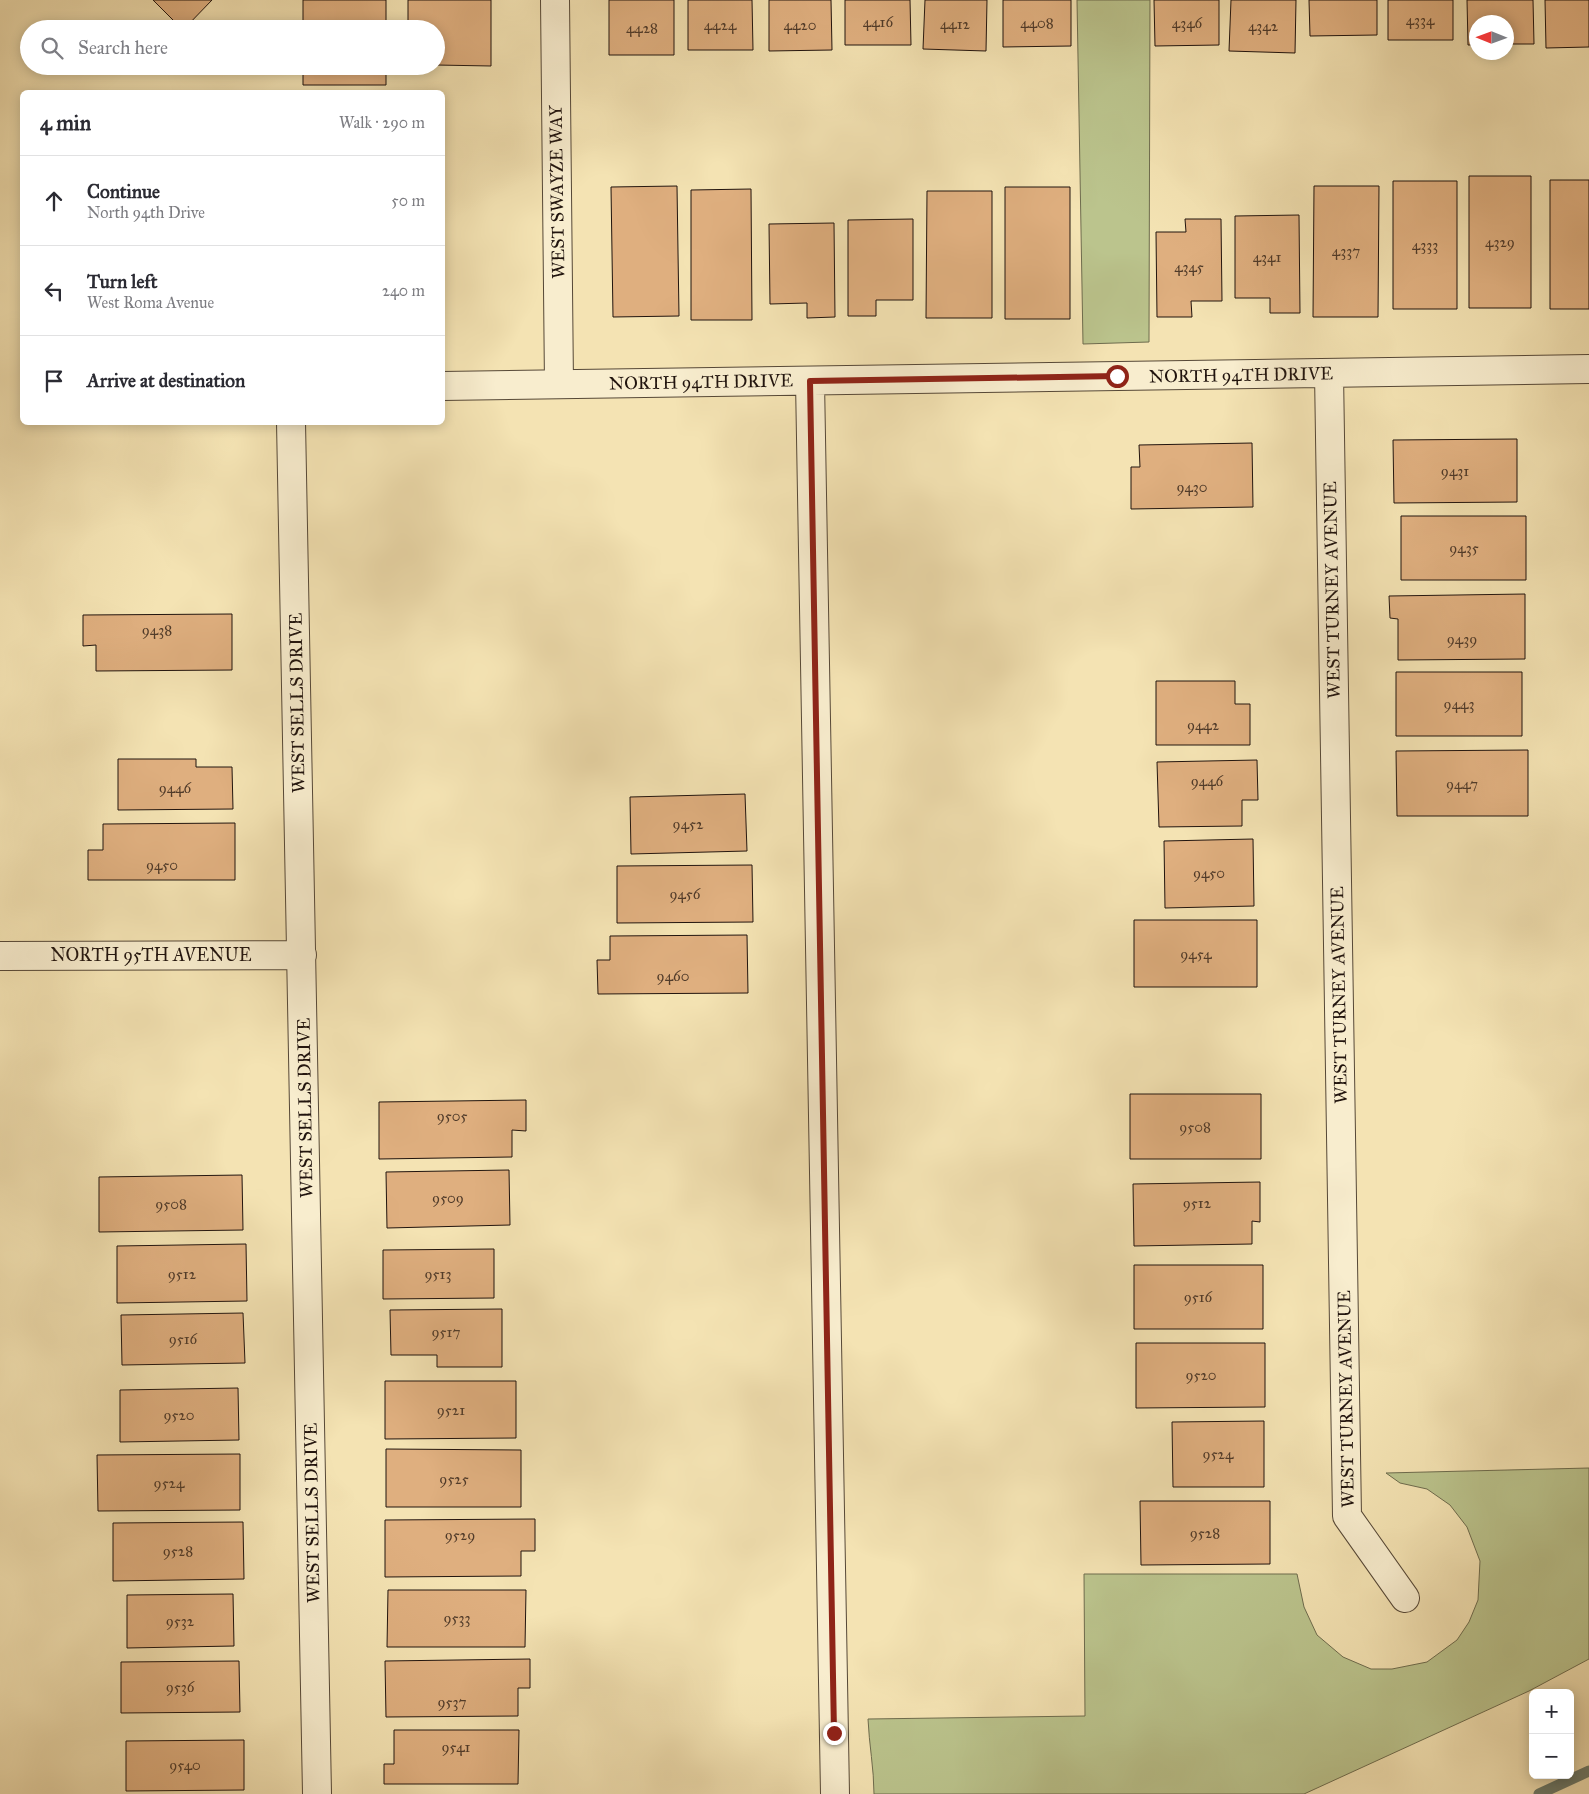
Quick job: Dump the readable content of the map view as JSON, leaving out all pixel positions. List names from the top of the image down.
{
  "streets": {
    "street": [
      "WEST SWAYZE WAY",
      "NORTH 94TH DRIVE",
      "WEST TURNEY AVENUE",
      "WEST SELLS DRIVE",
      "NORTH 95TH AVENUE"
    ]
  },
  "crossings": [
    ["WEST SWAYZE WAY", "NORTH 94TH DRIVE"],
    ["NORTH 94TH DRIVE", "WEST TURNEY AVENUE"],
    ["WEST SELLS DRIVE", "NORTH 95TH AVENUE"]
  ],
  "house_numbers": [
    "4334",
    "4416",
    "4408",
    "4346",
    "4412",
    "4424",
    "4420",
    "4342",
    "4428",
    "4329",
    "4333",
    "4337",
    "4341",
    "4345",
    "9431",
    "9430",
    "9435",
    "9438",
    "9439",
    "9443",
    "9442",
    "9446",
    "9447",
    "9446",
    "9452",
    "9450",
    "9450",
    "9456",
    "9454",
    "9460",
    "9505",
    "9508",
    "9509",
    "9512",
    "9508",
    "9512",
    "9513",
    "9516",
    "9517",
    "9516",
    "9520",
    "9521",
    "9520",
    "9524",
    "9525",
    "9524",
    "9528",
    "9529",
    "9528",
    "9533",
    "9532",
    "9536",
    "9537",
    "9541",
    "9540"
  ],
  "north": "left",
  "page": {
    "search": "Search here",
    "heading": ["4 min", "Walk · 290 m"],
    "list": [
      ["Continue", "North 94th Drive", "50 m"],
      ["Turn left", "West Roma Avenue", "240 m"],
      "Arrive at destination"
    ],
    "map_buttons": ["+", "−"]
  }
}
